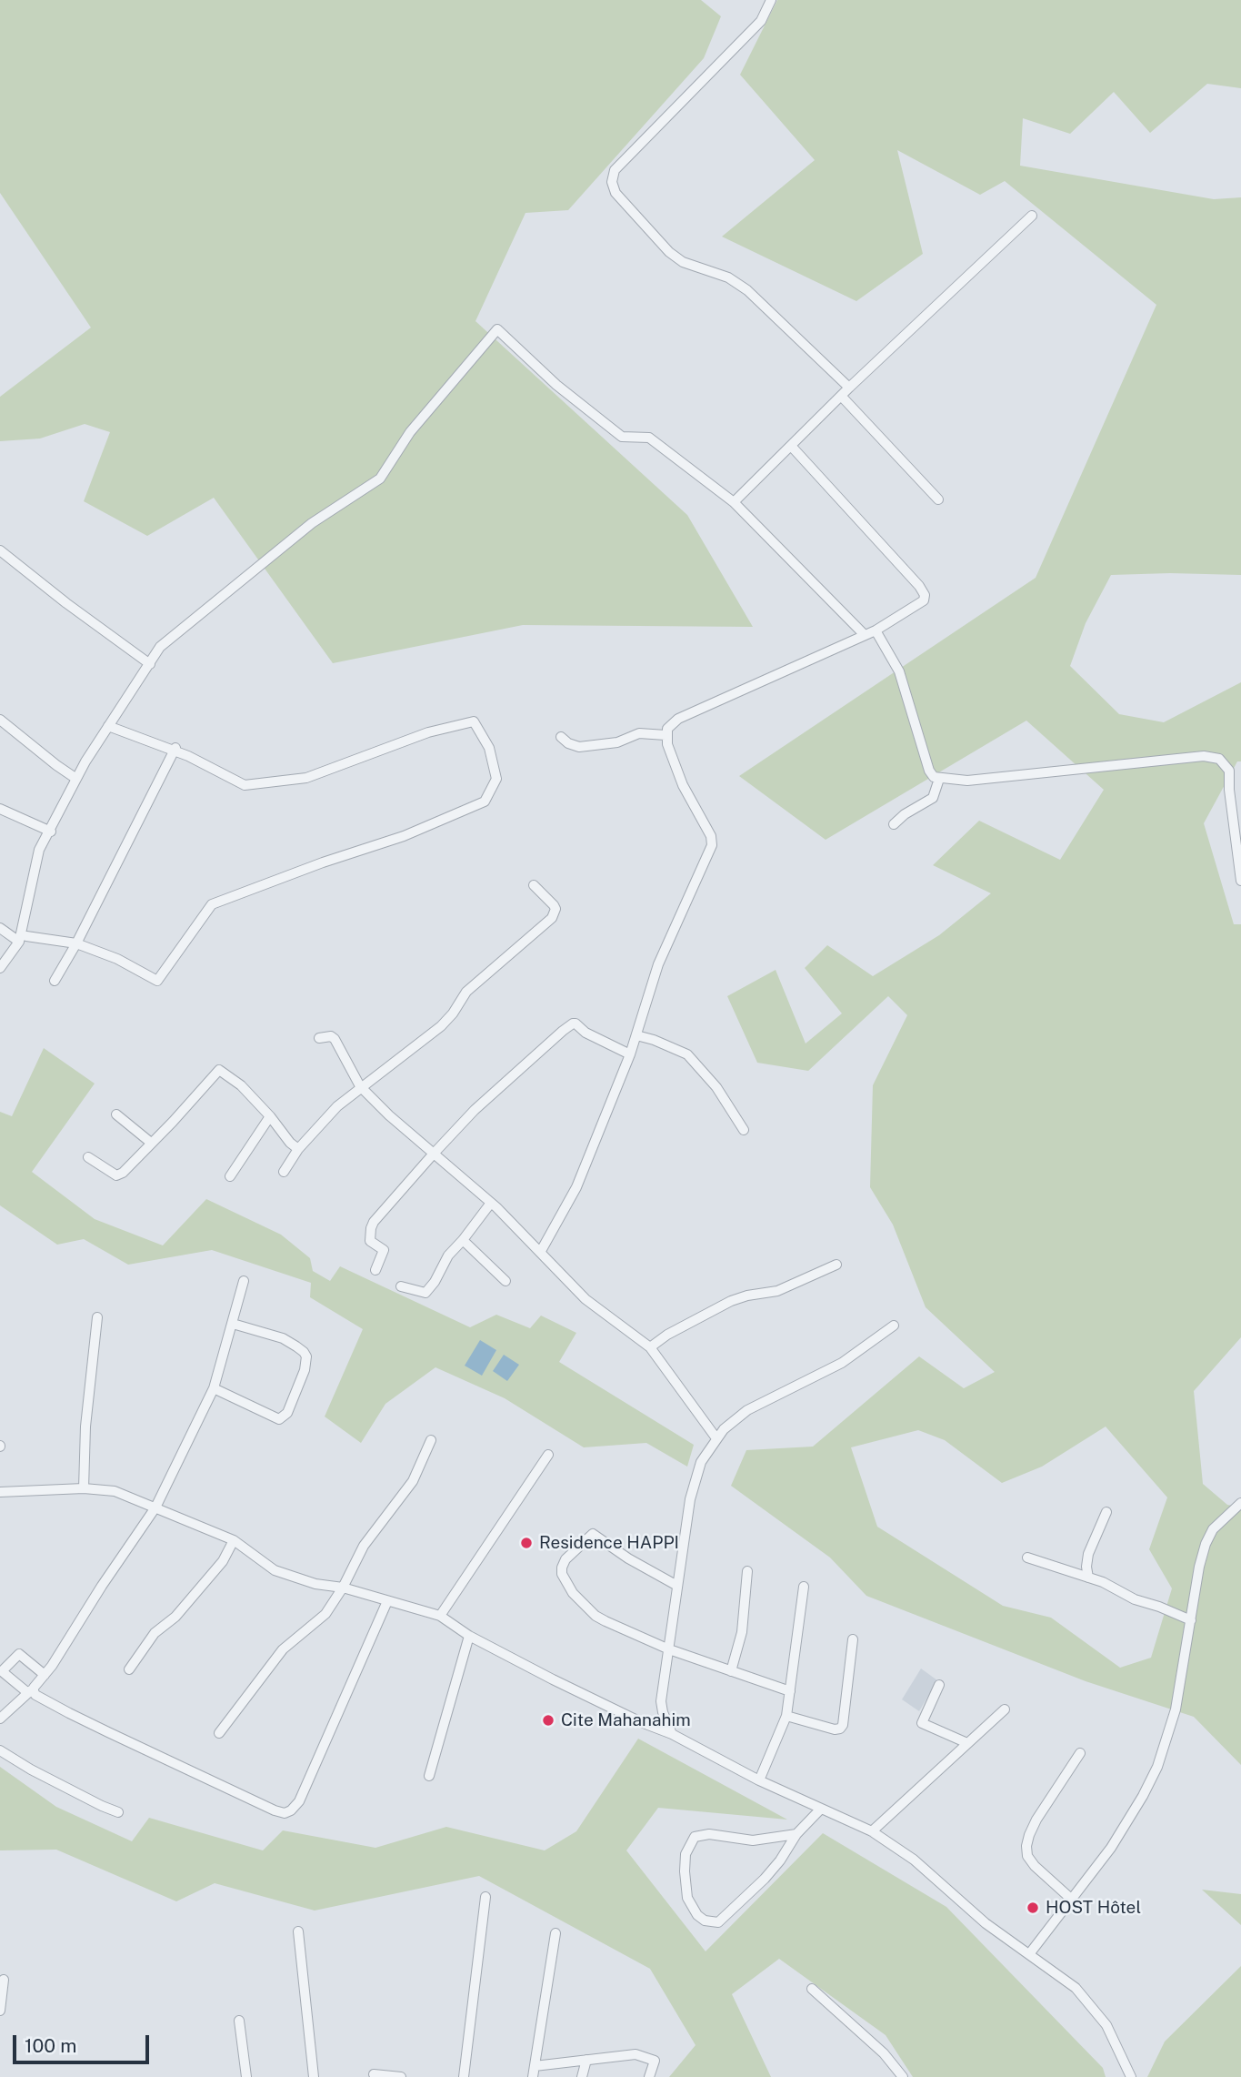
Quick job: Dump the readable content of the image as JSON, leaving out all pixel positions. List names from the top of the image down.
{
  "places": ["Residence HAPPI", "Cite Mahanahim", "HOST Hôtel"],
  "scale_bar": "100 m"
}
